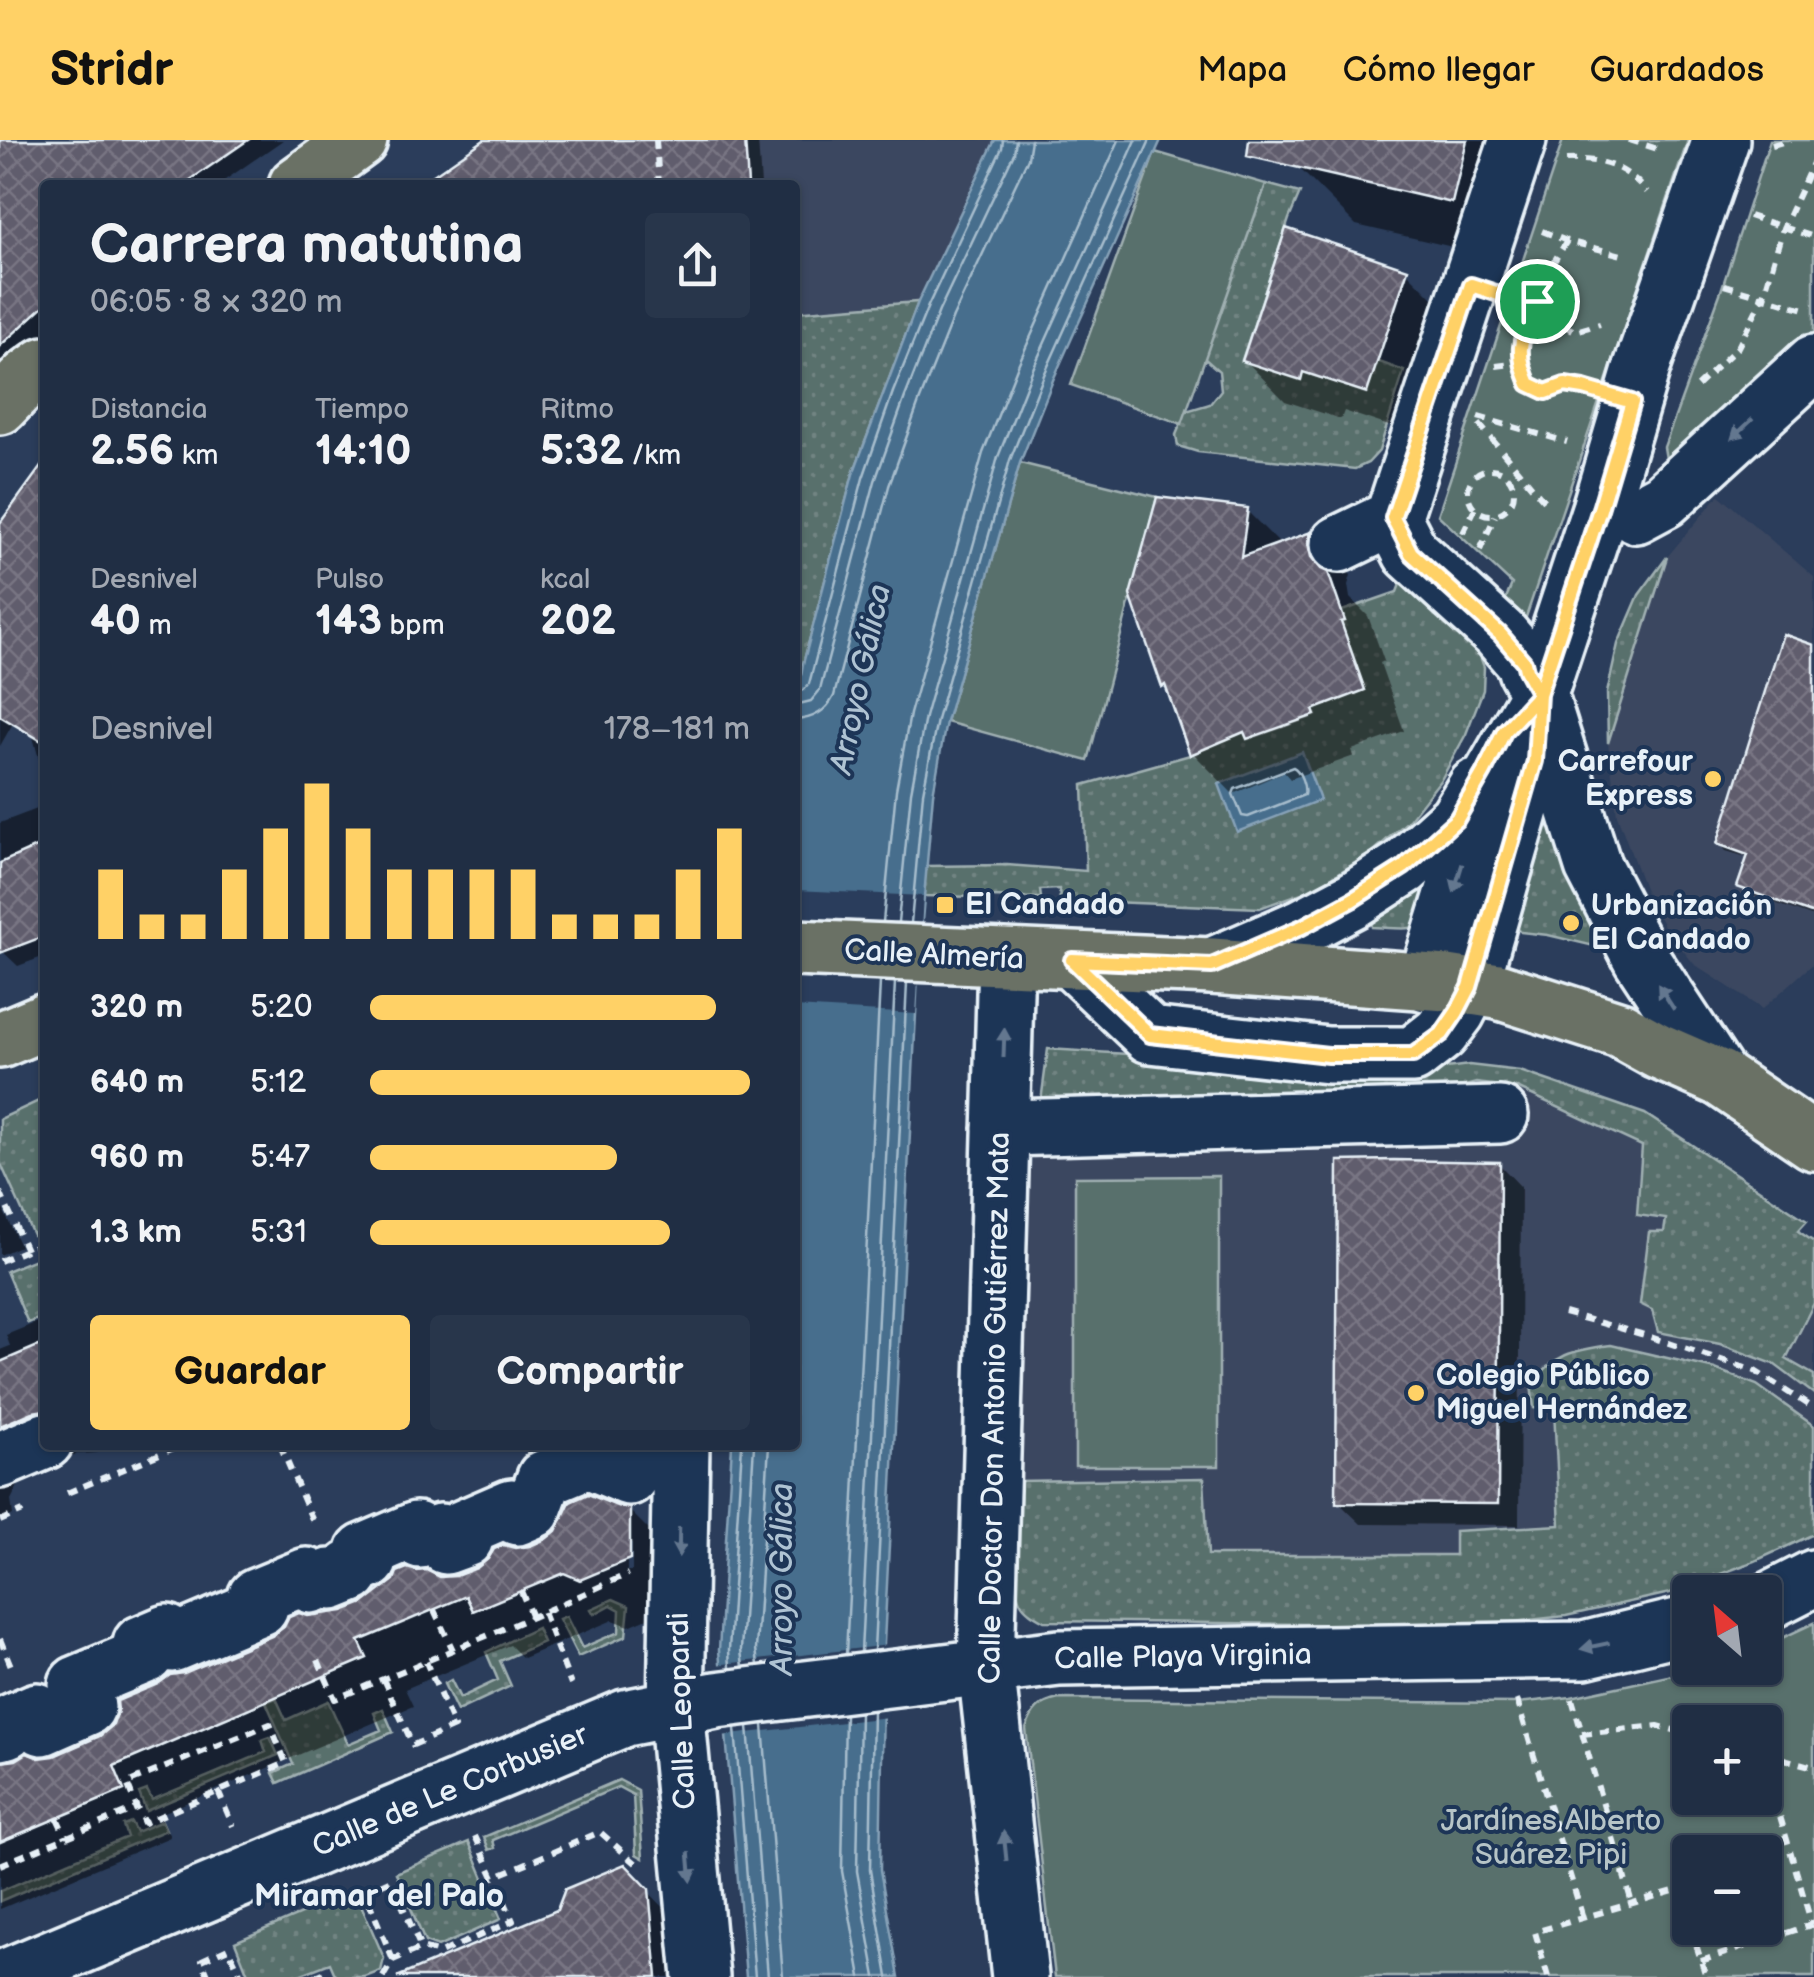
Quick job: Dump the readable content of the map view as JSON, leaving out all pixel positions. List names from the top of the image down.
{
  "streets": {
    "main road": ["Calle Almería"],
    "street": [
      "Calle Doctor Don Antonio Gutiérrez Mata",
      "Calle Playa Virginia",
      "Calle Leopardi",
      "Calle de Le Corbusier"
    ]
  },
  "crossings": [
    ["Calle Almería", "Calle Doctor Don Antonio Gutiérrez Mata"],
    ["Calle Doctor Don Antonio Gutiérrez Mata", "Calle Playa Virginia"],
    ["Calle Playa Virginia", "Calle Leopardi"],
    ["Calle Playa Virginia", "Calle de Le Corbusier"],
    ["Calle Leopardi", "Calle de Le Corbusier"]
  ],
  "one_way": ["Calle Doctor Don Antonio Gutiérrez Mata", "Calle Playa Virginia", "Calle Leopardi"],
  "districts": ["Miramar del Palo"],
  "water": ["Arroyo Gálica"],
  "parks": ["Jardínes Alberto Suárez Pipi"],
  "places": {
    "other": ["Carrefour Express", "Urbanización El Candado", "Colegio Público Miguel Hernández"],
    "transit": ["El Candado"]
  },
  "north": "top left",
  "page": {
    "header": "Stridr",
    "nav": ["Mapa", "Cómo llegar", "Guardados"],
    "heading": ["Carrera matutina", "06:05 · 8 × 320 m"],
    "stats": [
      ["Distancia", "2.56 km"],
      ["Tiempo", "14:10"],
      ["Ritmo", "5:32 /km"],
      ["Desnivel", "40 m"],
      ["Pulso", "143 bpm"],
      ["kcal", "202"]
    ],
    "chart": ["Desnivel", "178–181 m"],
    "list": [
      {
        "name": "320 m",
        "note": "5:20"
      },
      {
        "name": "640 m",
        "note": "5:12"
      },
      {
        "name": "960 m",
        "note": "5:47"
      },
      {
        "name": "1.3 km",
        "note": "5:31"
      }
    ],
    "buttons": ["Guardar", "Compartir"],
    "map_buttons": ["+", "−"]
  }
}
